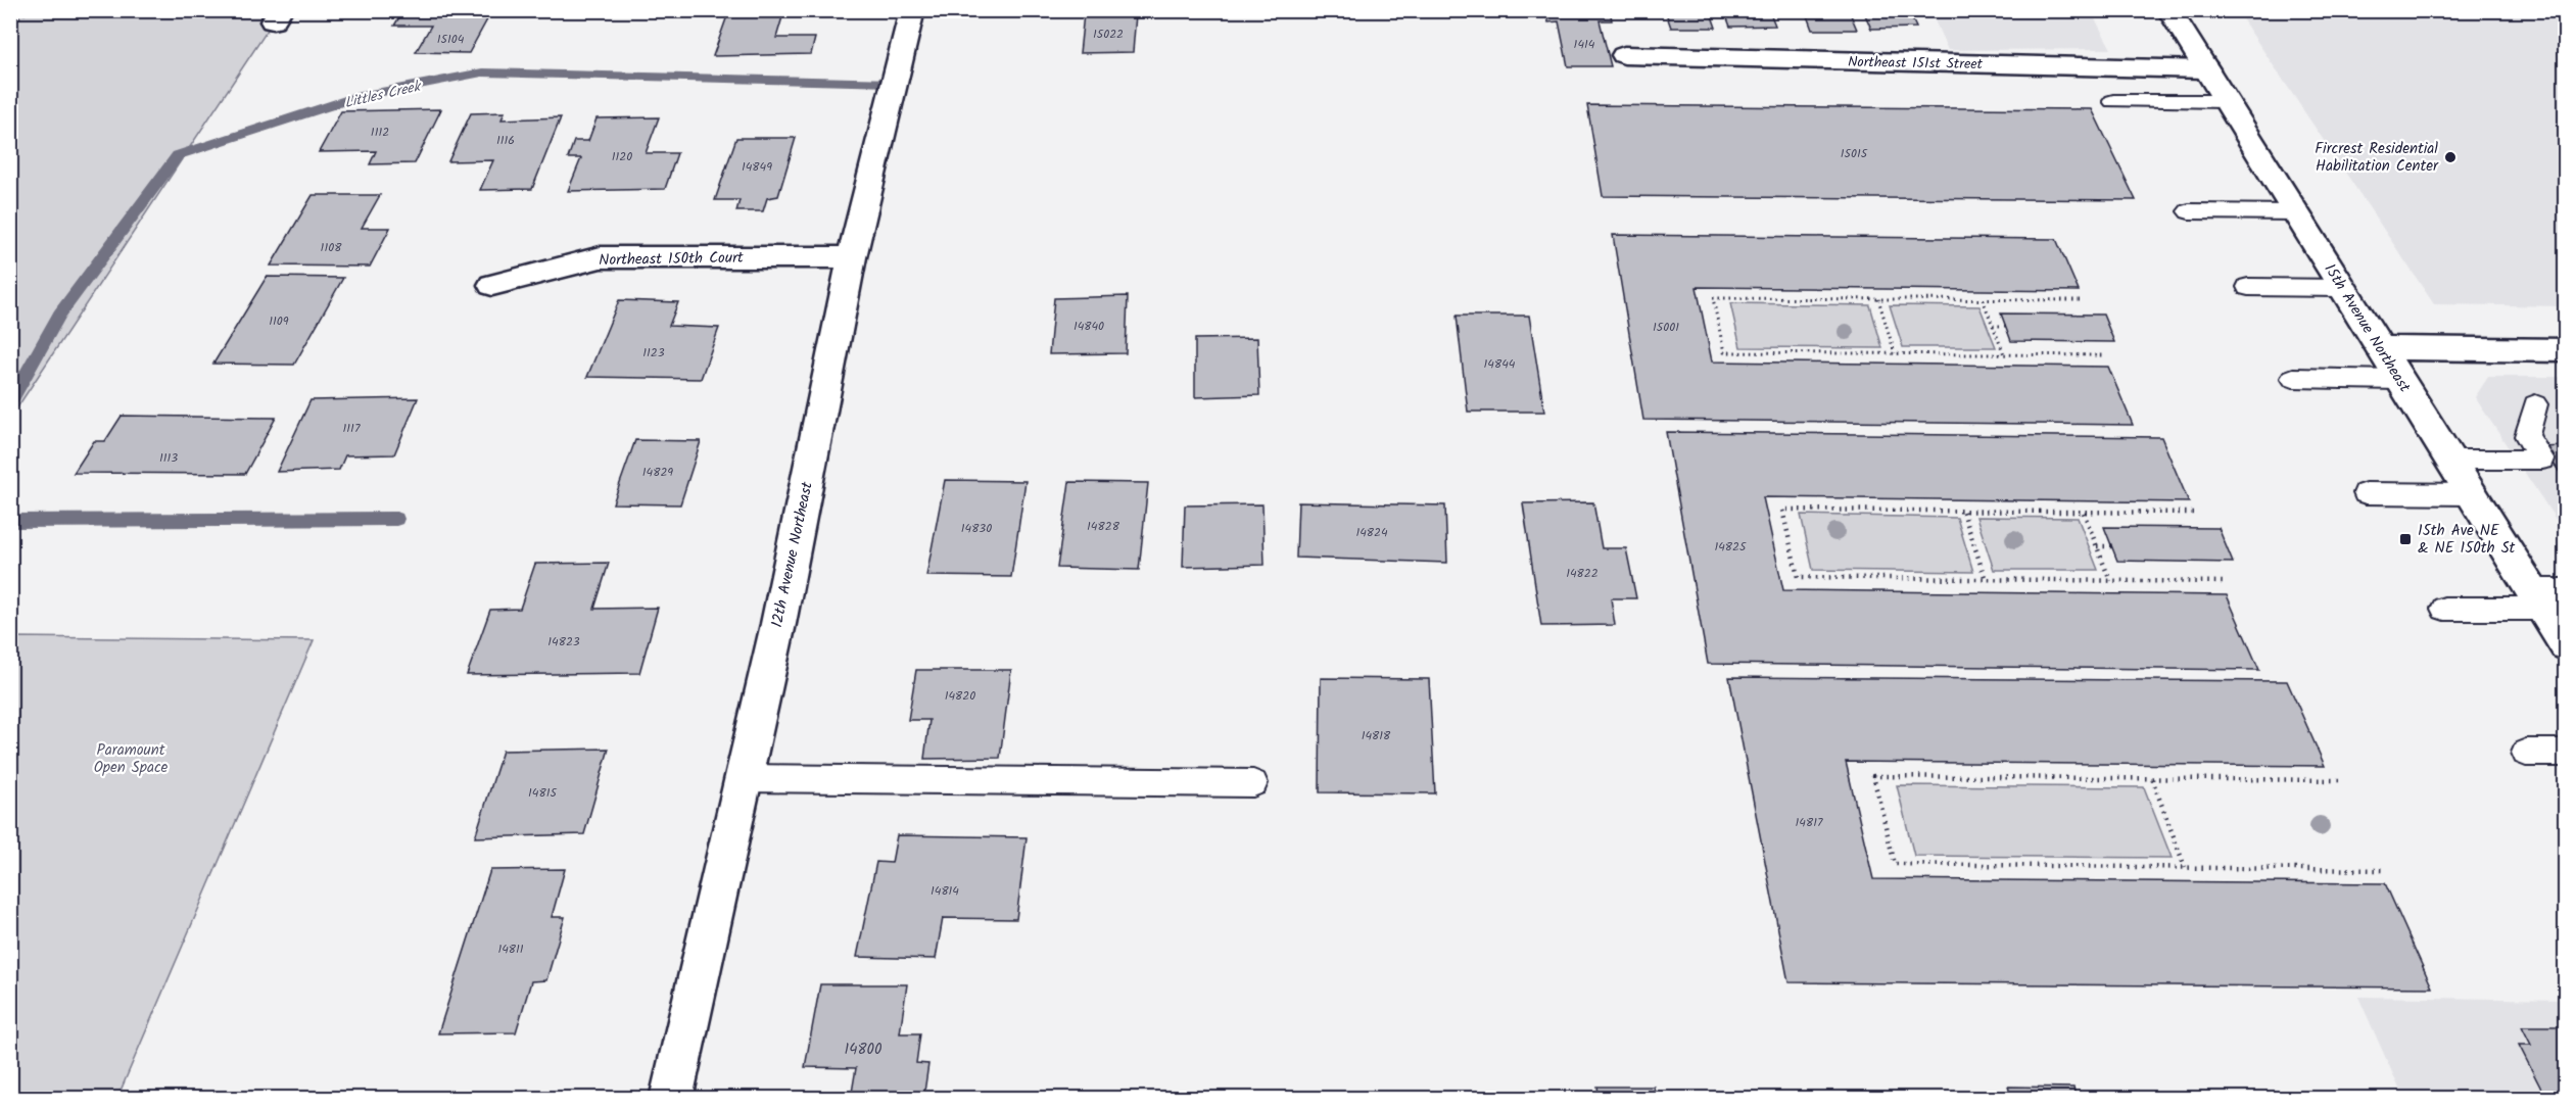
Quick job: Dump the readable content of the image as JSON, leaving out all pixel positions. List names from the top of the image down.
{
  "streets": {
    "street": [
      "Northeast 151st Street",
      "Northeast 150th Court",
      "15th Avenue Northeast",
      "12th Avenue Northeast"
    ]
  },
  "crossings": [
    ["Northeast 151st Street", "15th Avenue Northeast"],
    ["Northeast 150th Court", "12th Avenue Northeast"]
  ],
  "water": ["Littles Creek"],
  "parks": ["Paramount Open Space"],
  "places": {
    "other": ["Fircrest Residential Habilitation Center"],
    "transit": ["15th Ave NE & NE 150th St"]
  },
  "house_numbers": [
    "15022",
    "15104",
    "1414",
    "1112",
    "1116",
    "15015",
    "1120",
    "14849",
    "1108",
    "1109",
    "14840",
    "15001",
    "1123",
    "14844",
    "1117",
    "1113",
    "14829",
    "14828",
    "14830",
    "14824",
    "14825",
    "14822",
    "14823",
    "14820",
    "14818",
    "14815",
    "14817",
    "14814",
    "14811",
    "14800"
  ]
}
